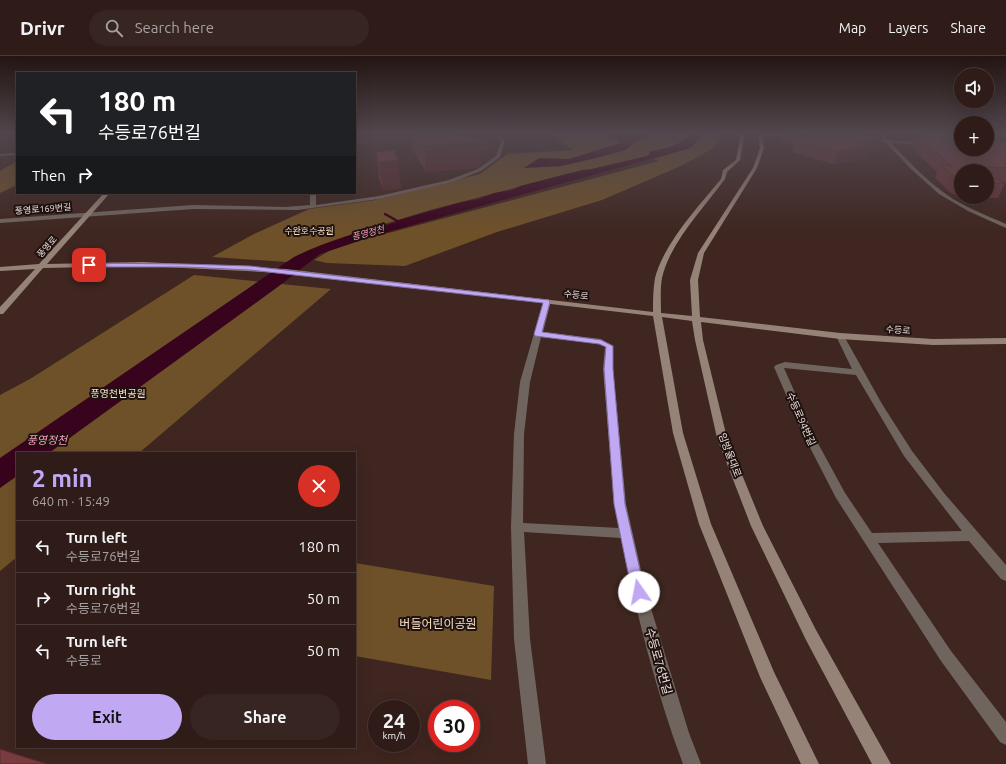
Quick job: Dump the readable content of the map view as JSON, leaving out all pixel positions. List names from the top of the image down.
{
  "streets": {
    "main road": ["풍영로", "수등로", "임방울대로"],
    "street": ["풍영로169번길", "수등로94번길", "수등로76번길"]
  },
  "crossings": [
    ["풍영로169번길", "풍영로"],
    ["풍영로", "수등로"],
    ["수등로", "임방울대로"]
  ],
  "water": ["풍영정천"],
  "parks": ["수완호수공원", "풍영천변공원", "버들어린이공원"],
  "page": {
    "header": "Drivr",
    "search": "Search here",
    "nav": ["Map", "Layers", "Share"],
    "map_buttons": ["+", "−"],
    "turn": ["180 m", "수등로76번길"],
    "then": "Then",
    "heading": ["2 min", "640 m · 15:49"],
    "list": [
      {
        "name": "Turn left",
        "note": "수등로76번길",
        "value": "180 m"
      },
      {
        "name": "Turn right",
        "note": "수등로76번길",
        "value": "50 m"
      },
      {
        "name": "Turn left",
        "note": "수등로",
        "value": "50 m"
      }
    ],
    "buttons": ["Exit", "Share"],
    "speed": "24 km/h",
    "limit": "30"
  }
}
